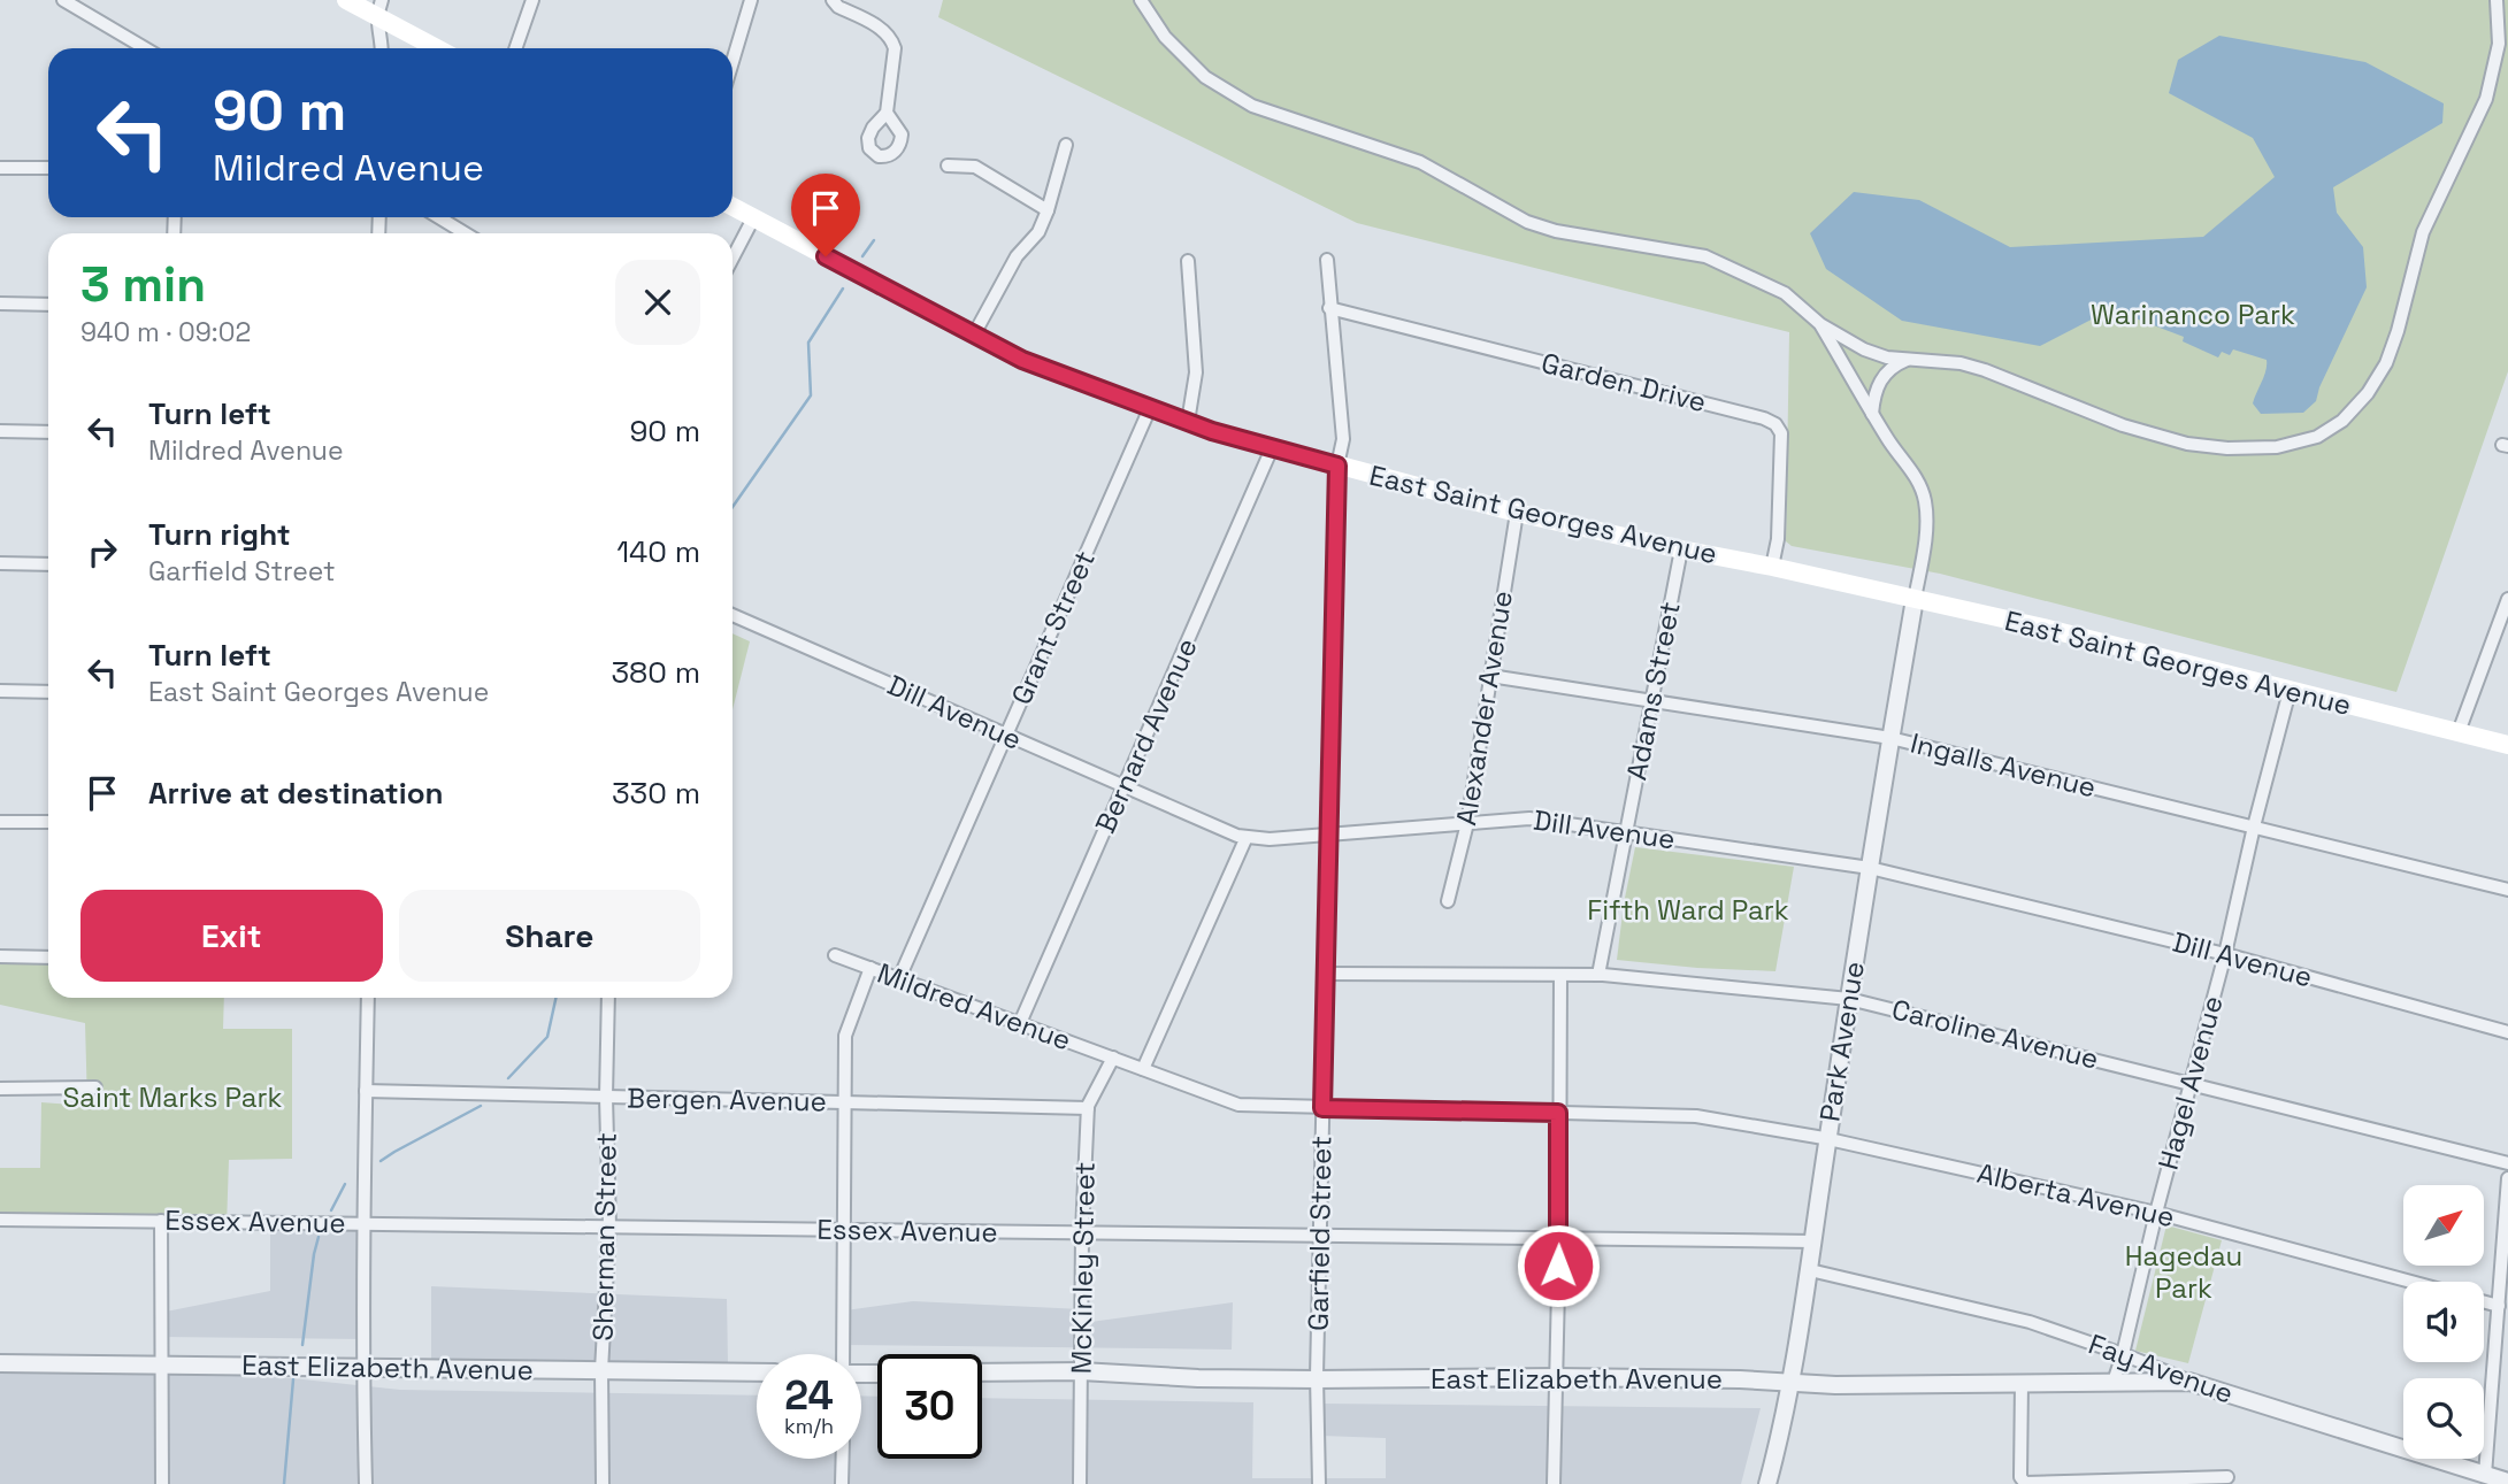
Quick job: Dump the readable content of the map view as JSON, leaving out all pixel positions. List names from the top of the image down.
{
  "streets": {
    "main road": ["East Saint Georges Avenue"],
    "street": [
      "Garden Drive",
      "Grant Street",
      "Adams Street",
      "Alexander Avenue",
      "Dill Avenue",
      "Bernard Avenue",
      "Ingalls Avenue",
      "Mildred Avenue",
      "Caroline Avenue",
      "Park Avenue",
      "Hagel Avenue",
      "Bergen Avenue",
      "Alberta Avenue",
      "Essex Avenue",
      "Garfield Street",
      "Sherman Street",
      "McKinley Street",
      "East Elizabeth Avenue",
      "Fay Avenue"
    ]
  },
  "crossings": [
    ["Garden Drive", "East Saint Georges Avenue"],
    ["Garden Drive", "Garfield Street"],
    ["East Saint Georges Avenue", "Grant Street"],
    ["East Saint Georges Avenue", "Adams Street"],
    ["East Saint Georges Avenue", "Alexander Avenue"],
    ["East Saint Georges Avenue", "Bernard Avenue"],
    ["East Saint Georges Avenue", "Park Avenue"],
    ["East Saint Georges Avenue", "Hagel Avenue"],
    ["East Saint Georges Avenue", "Garfield Street"],
    ["Grant Street", "Dill Avenue"],
    ["Grant Street", "Mildred Avenue"],
    ["Adams Street", "Dill Avenue"],
    ["Adams Street", "Ingalls Avenue"],
    ["Adams Street", "Caroline Avenue"],
    ["Alexander Avenue", "Dill Avenue"],
    ["Alexander Avenue", "Ingalls Avenue"],
    ["Dill Avenue", "Bernard Avenue"],
    ["Dill Avenue", "Park Avenue"],
    ["Dill Avenue", "Hagel Avenue"],
    ["Dill Avenue", "Garfield Street"],
    ["Bernard Avenue", "Mildred Avenue"],
    ["Ingalls Avenue", "Park Avenue"],
    ["Ingalls Avenue", "Hagel Avenue"],
    ["Mildred Avenue", "McKinley Street"],
    ["Caroline Avenue", "Park Avenue"],
    ["Caroline Avenue", "Hagel Avenue"],
    ["Caroline Avenue", "Garfield Street"],
    ["Park Avenue", "Alberta Avenue"],
    ["Park Avenue", "Essex Avenue"],
    ["Park Avenue", "East Elizabeth Avenue"],
    ["Park Avenue", "Fay Avenue"],
    ["Hagel Avenue", "Alberta Avenue"],
    ["Hagel Avenue", "East Elizabeth Avenue"],
    ["Hagel Avenue", "Fay Avenue"],
    ["Bergen Avenue", "Sherman Street"],
    ["Bergen Avenue", "McKinley Street"],
    ["Essex Avenue", "Garfield Street"],
    ["Essex Avenue", "Sherman Street"],
    ["Essex Avenue", "McKinley Street"],
    ["Garfield Street", "East Elizabeth Avenue"],
    ["Sherman Street", "East Elizabeth Avenue"],
    ["McKinley Street", "East Elizabeth Avenue"],
    ["East Elizabeth Avenue", "Fay Avenue"]
  ],
  "parks": [
    "Warinanco Park",
    "Fifth Ward Park",
    "Saint Marks Park",
    "Hagedau Park"
  ],
  "north": "top right",
  "page": {
    "turn": ["90 m", "Mildred Avenue"],
    "heading": ["3 min", "940 m · 09:02"],
    "list": [
      {
        "name": "Turn left",
        "note": "Mildred Avenue",
        "value": "90 m"
      },
      {
        "name": "Turn right",
        "note": "Garfield Street",
        "value": "140 m"
      },
      {
        "name": "Turn left",
        "note": "East Saint Georges Avenue",
        "value": "380 m"
      },
      {
        "name": "Arrive at destination",
        "value": "330 m"
      }
    ],
    "buttons": ["Exit", "Share"],
    "speed": "24 km/h",
    "limit": "30"
  }
}
